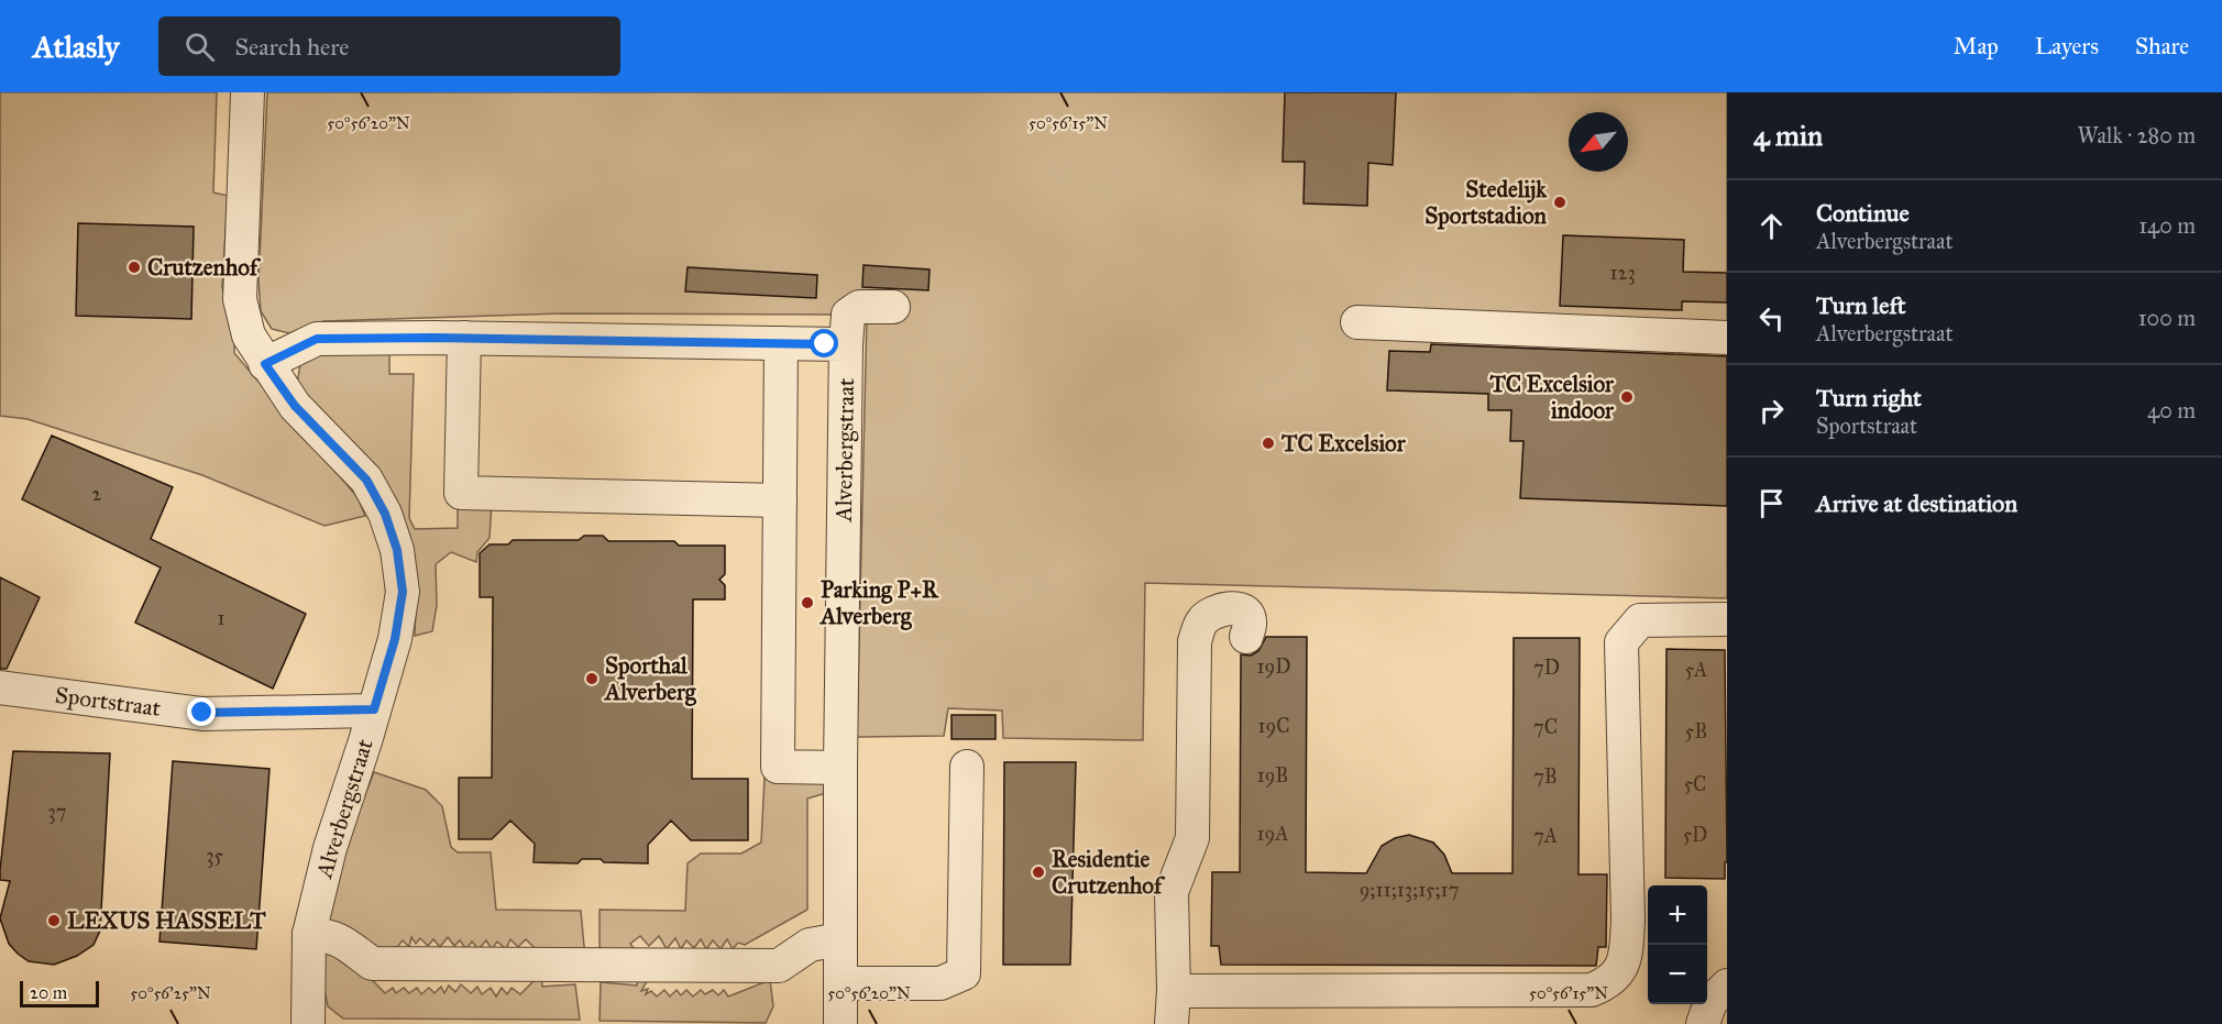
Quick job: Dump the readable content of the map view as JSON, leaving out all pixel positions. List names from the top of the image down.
{
  "streets": {
    "street": ["Alverbergstraat", "Sportstraat"]
  },
  "crossings": [
    ["Alverbergstraat", "Sportstraat"]
  ],
  "places": [
    "Stedelijk Sportstadion",
    "Crutzenhof",
    "TC Excelsior indoor",
    "TC Excelsior",
    "Parking P+R Alverberg",
    "Sporthal Alverberg",
    "Residentie Crutzenhof",
    "LEXUS HASSELT"
  ],
  "house_numbers": [
    "123",
    "2",
    "1",
    "19D",
    "7D",
    "5A",
    "19C",
    "7C",
    "5B",
    "19B",
    "7B",
    "5C",
    "37",
    "19A",
    "5D",
    "7A",
    "35",
    "9;11;13;15;17"
  ],
  "scale_bar": "20 m",
  "north": "bottom left",
  "page": {
    "header": "Atlasly",
    "search": "Search here",
    "nav": ["Map", "Layers", "Share"],
    "heading": ["4 min", "Walk · 280 m"],
    "list": [
      ["Continue", "Alverbergstraat", "140 m"],
      ["Turn left", "Alverbergstraat", "100 m"],
      ["Turn right", "Sportstraat", "40 m"],
      "Arrive at destination"
    ],
    "map_buttons": ["+", "−"],
    "scale": "20 m"
  },
  "coordinates": ["50°56'20\"N", "50°56'15\"N", "50°56'25\"N"]
}
